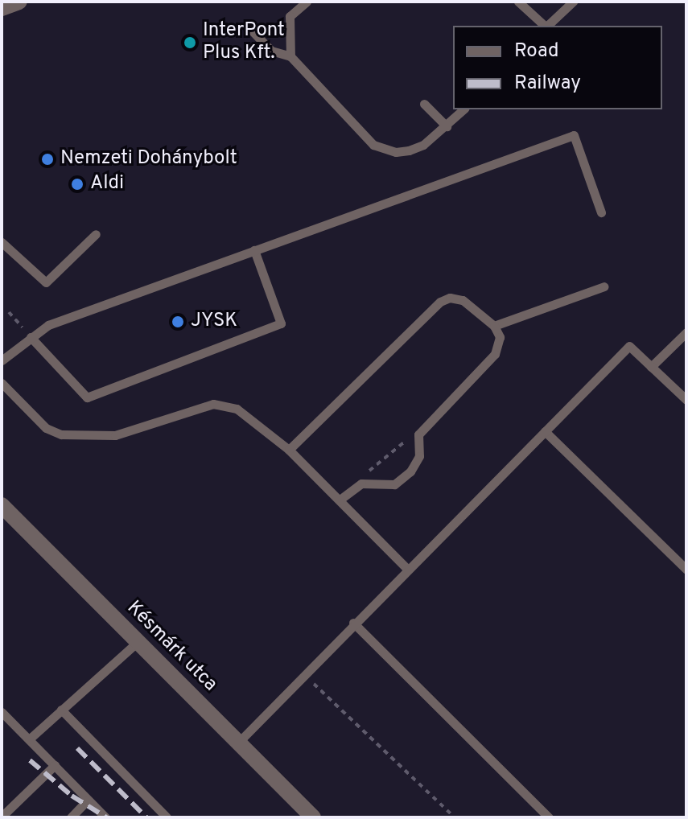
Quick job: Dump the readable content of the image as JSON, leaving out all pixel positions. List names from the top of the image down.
{
  "streets": {
    "street": ["Késmárk utca"]
  },
  "places": [
    "InterPont Plus Kft.",
    "Nemzeti Dohánybolt",
    "Aldi",
    "JYSK"
  ],
  "legend": ["Road", "Railway"]
}
